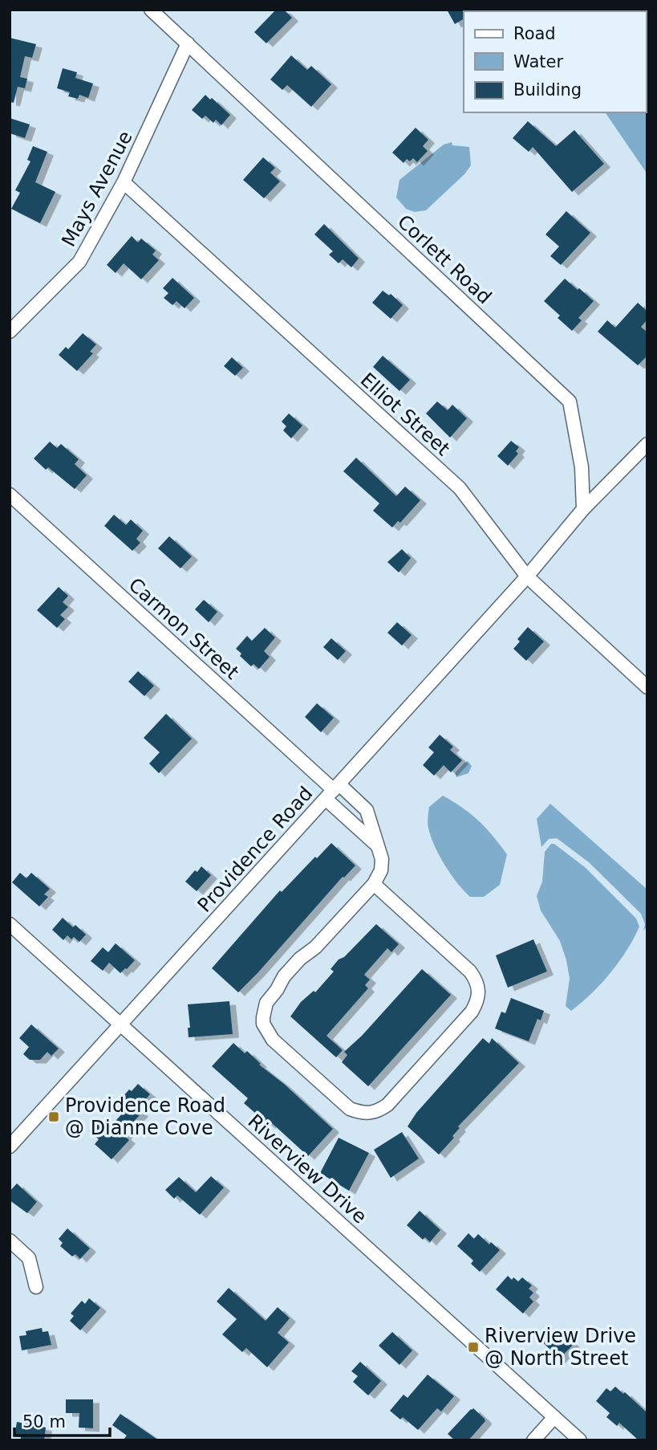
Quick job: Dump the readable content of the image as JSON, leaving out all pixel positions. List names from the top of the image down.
{
  "streets": {
    "street": [
      "Mays Avenue",
      "Corlett Road",
      "Elliot Street",
      "Carmon Street",
      "Providence Road",
      "Riverview Drive"
    ]
  },
  "crossings": [
    ["Mays Avenue", "Corlett Road"],
    ["Mays Avenue", "Elliot Street"],
    ["Elliot Street", "Providence Road"],
    ["Carmon Street", "Providence Road"],
    ["Providence Road", "Riverview Drive"]
  ],
  "places": {
    "transit": ["Providence Road @ Dianne Cove", "Riverview Drive @ North Street"]
  },
  "legend": ["Road", "Water", "Building"],
  "scale_bar": "50 m"
}
